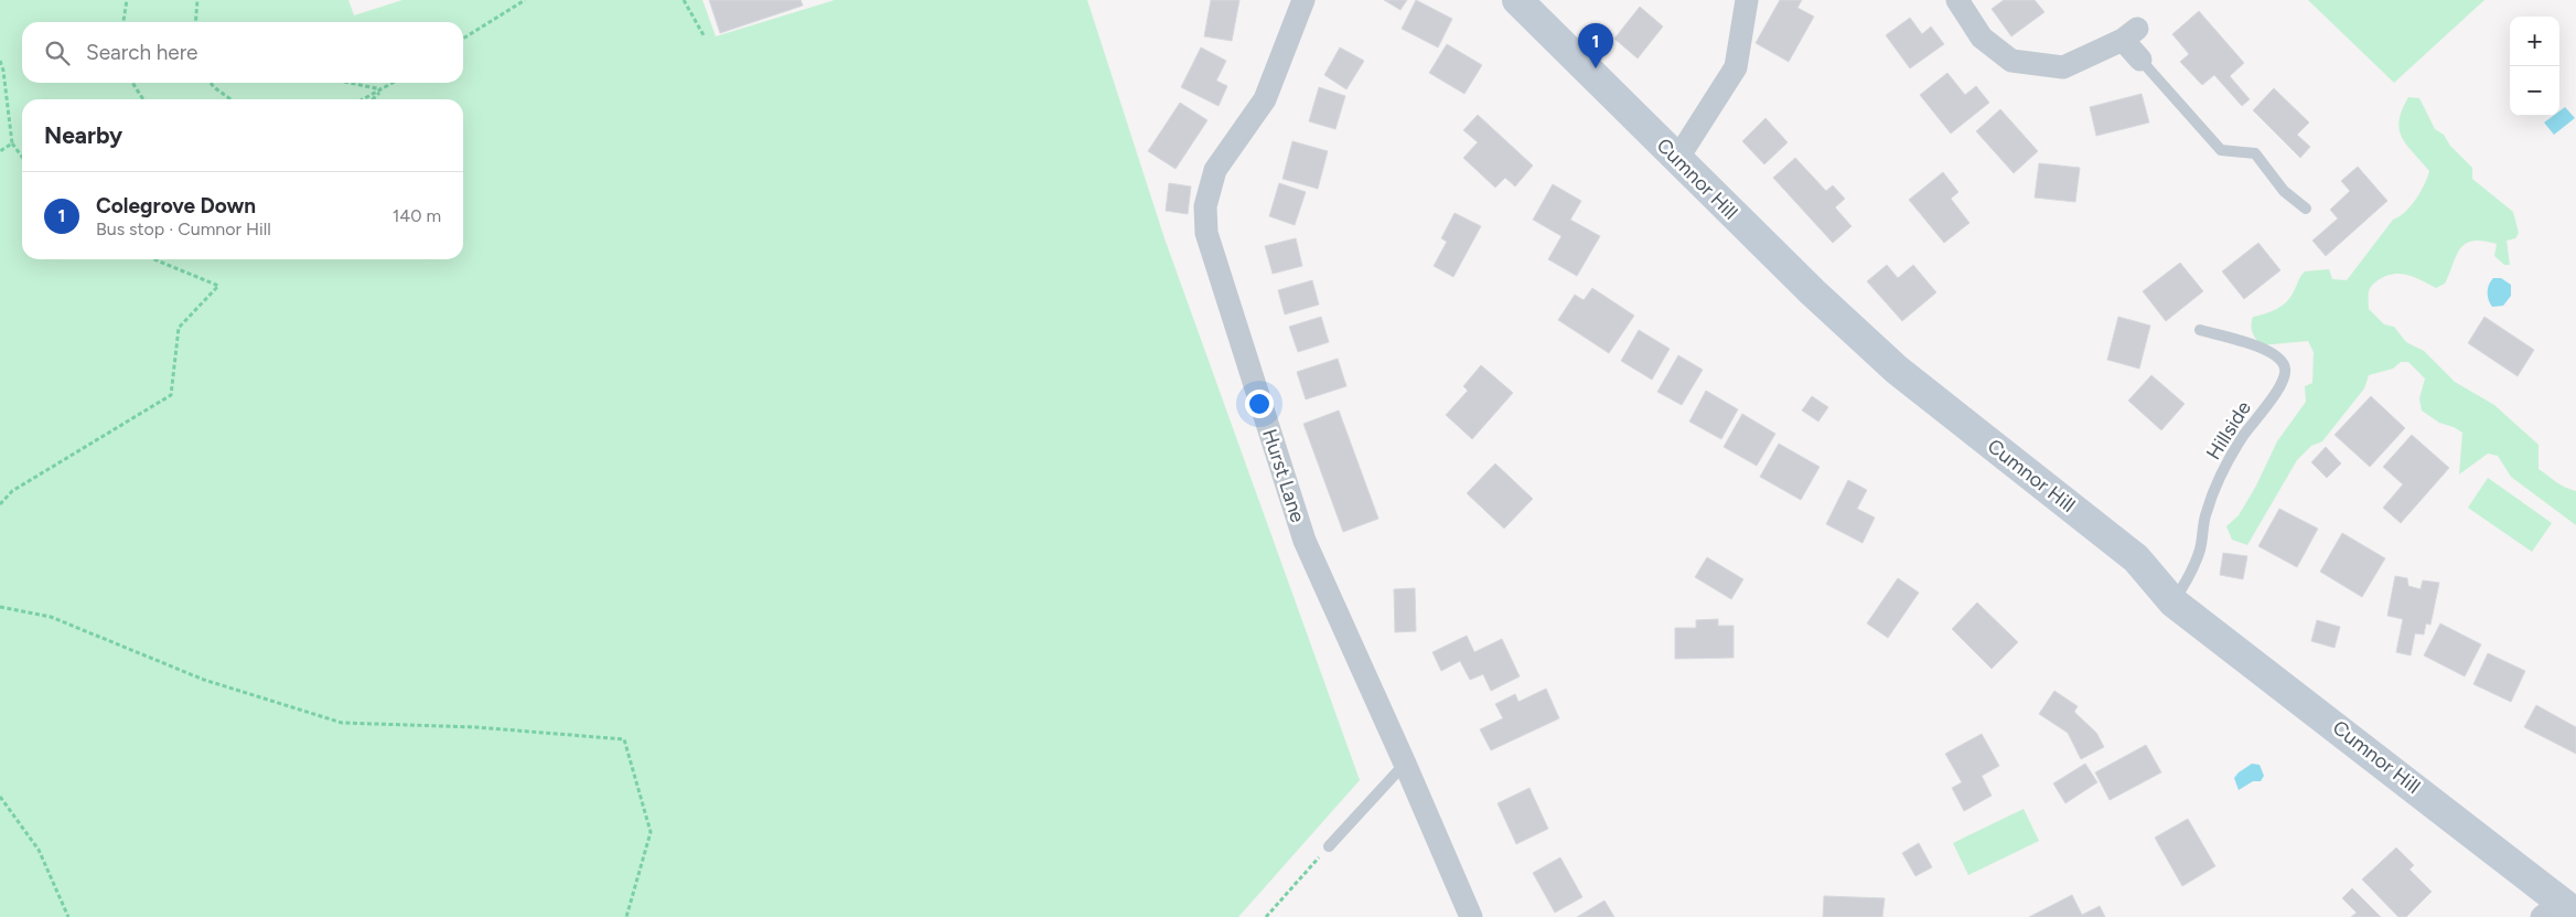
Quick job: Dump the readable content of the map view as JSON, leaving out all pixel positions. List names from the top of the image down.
{
  "streets": {
    "street": ["Cumnor Hill", "Hurst Lane"],
    "lane": ["Hillside"]
  },
  "crossings": [
    ["Cumnor Hill", "Hillside"]
  ],
  "page": {
    "map_buttons": ["+", "−"],
    "search": "Search here",
    "pins": "1",
    "heading": "Nearby",
    "list": [
      {
        "mark": "1",
        "name": "Colegrove Down",
        "note": "Bus stop · Cumnor Hill",
        "value": "140 m"
      }
    ]
  }
}
